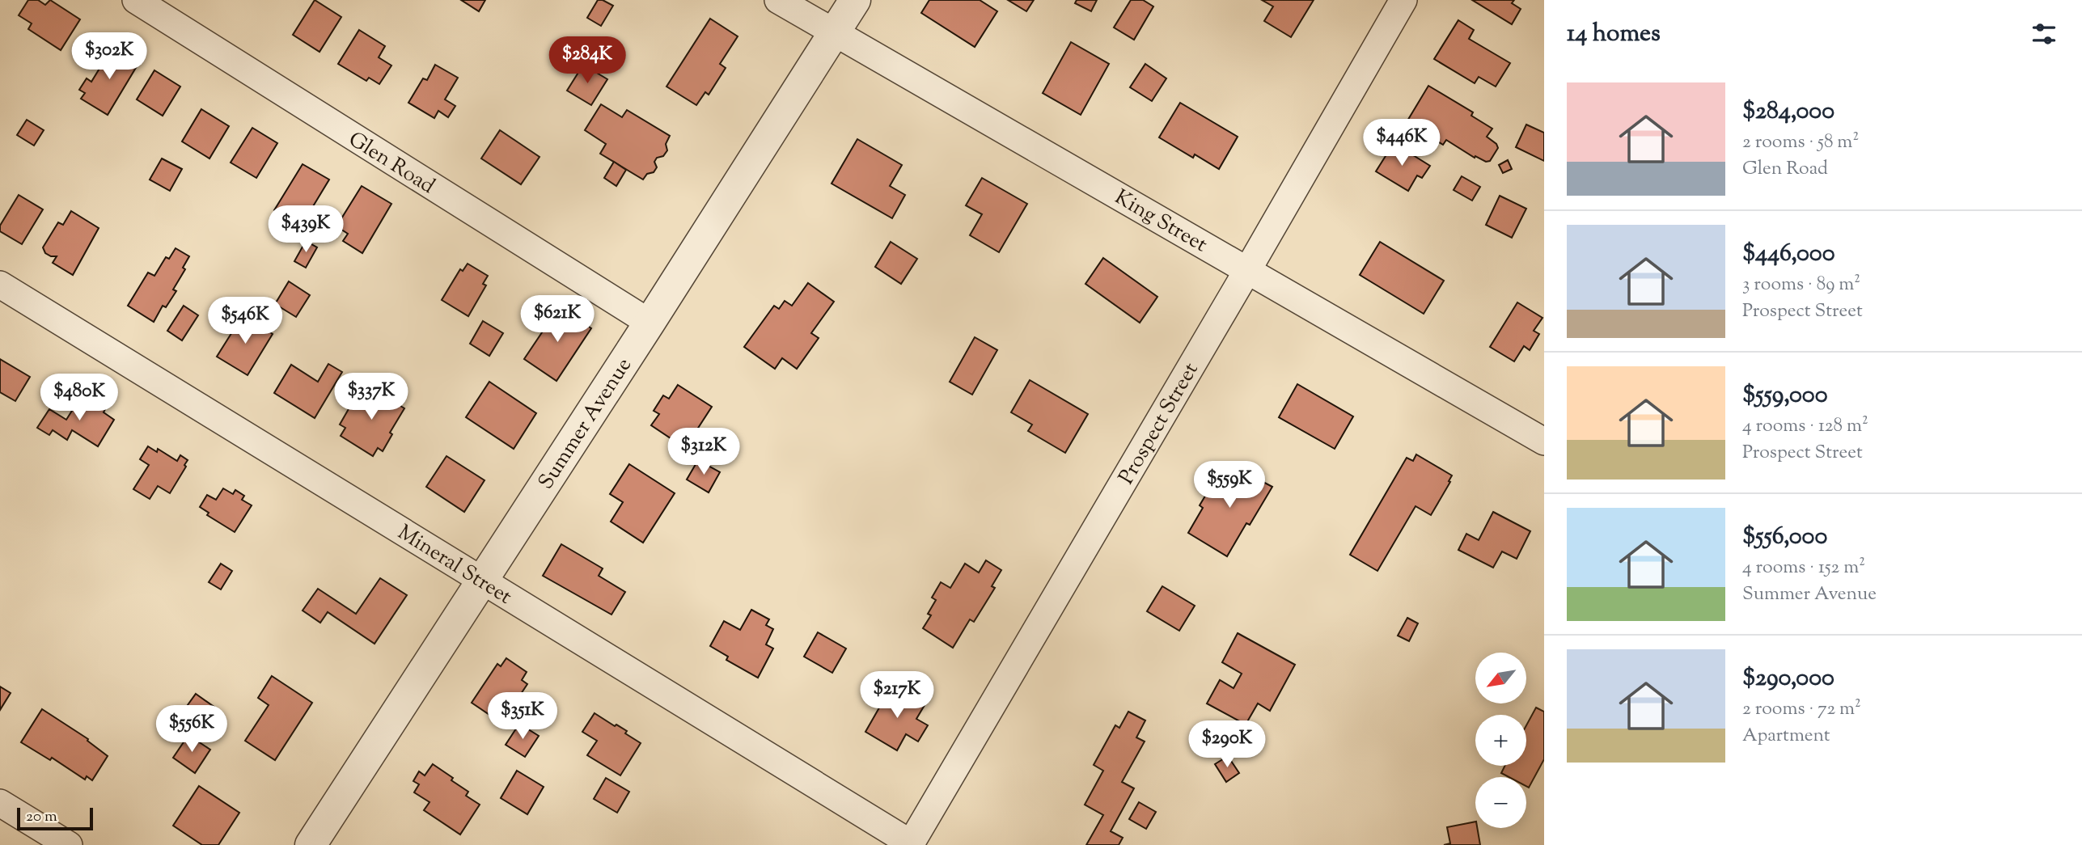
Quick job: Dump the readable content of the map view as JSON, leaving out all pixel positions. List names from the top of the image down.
{
  "streets": {
    "street": [
      "Glen Road",
      "King Street",
      "Summer Avenue",
      "Prospect Street",
      "Mineral Street"
    ]
  },
  "crossings": [
    ["Glen Road", "Summer Avenue"],
    ["King Street", "Summer Avenue"],
    ["King Street", "Prospect Street"],
    ["Summer Avenue", "Mineral Street"],
    ["Prospect Street", "Mineral Street"]
  ],
  "scale_bar": "20 m",
  "north": "bottom left",
  "page": {
    "heading": "14 homes",
    "price": [
      "$302K",
      "$284K",
      "$446K",
      "$439K",
      "$621K",
      "$546K",
      "$337K",
      "$480K",
      "$312K",
      "$559K",
      "$217K",
      "$351K",
      "$556K",
      "$290K"
    ],
    "list": [
      {
        "name": "$284,000",
        "note": "2 rooms · 58 m² · Glen Road"
      },
      {
        "name": "$446,000",
        "note": "3 rooms · 89 m² · Prospect Street"
      },
      {
        "name": "$559,000",
        "note": "4 rooms · 128 m² · Prospect Street"
      },
      {
        "name": "$556,000",
        "note": "4 rooms · 152 m² · Summer Avenue"
      },
      {
        "name": "$290,000",
        "note": "2 rooms · 72 m² · Apartment"
      }
    ],
    "map_buttons": ["+", "−"],
    "scale": "20 m"
  }
}
